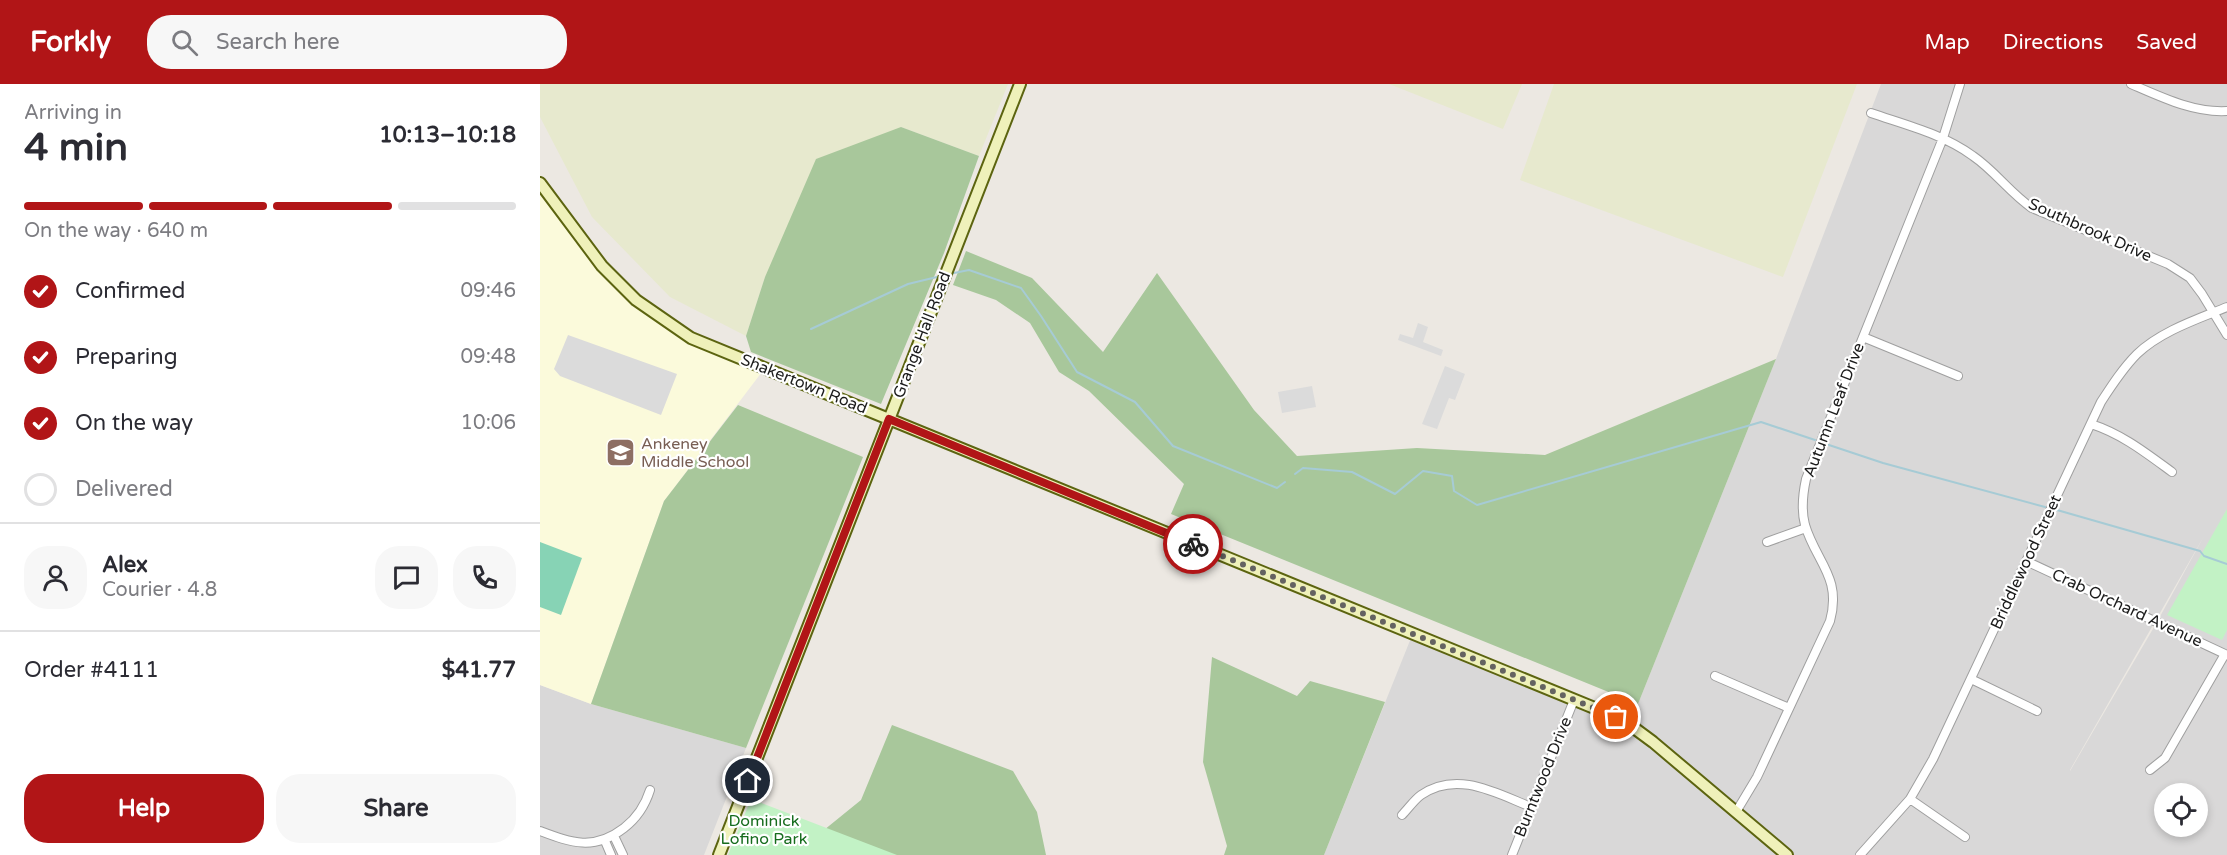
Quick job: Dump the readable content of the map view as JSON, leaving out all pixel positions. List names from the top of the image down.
{
  "streets": {
    "street": [
      "Southbrook Drive",
      "Grange Hall Road",
      "Shakertown Road",
      "Autumn Leaf Drive",
      "Briddlewood Street",
      "Crab Orchard Avenue",
      "Burntwood Drive"
    ]
  },
  "crossings": [
    ["Southbrook Drive", "Autumn Leaf Drive"],
    ["Southbrook Drive", "Briddlewood Street"],
    ["Grange Hall Road", "Shakertown Road"],
    ["Shakertown Road", "Autumn Leaf Drive"],
    ["Shakertown Road", "Burntwood Drive"],
    ["Briddlewood Street", "Crab Orchard Avenue"]
  ],
  "parks": ["Dominick Lofino Park"],
  "places": {
    "school or university": ["Ankeney Middle School"]
  },
  "page": {
    "header": "Forkly",
    "search": "Search here",
    "nav": ["Map", "Directions", "Saved"],
    "heading": ["4 min", "Arriving in", "10:13–10:18"],
    "panel": [
      "Alex",
      "Courier · 4.8",
      "Order #4111",
      "$41.77"
    ],
    "bar": "On the way · 640 m",
    "list": [
      ["Confirmed", "09:46"],
      ["Preparing", "09:48"],
      ["On the way", "10:06"],
      "Delivered"
    ],
    "buttons": ["Help", "Share"]
  }
}
